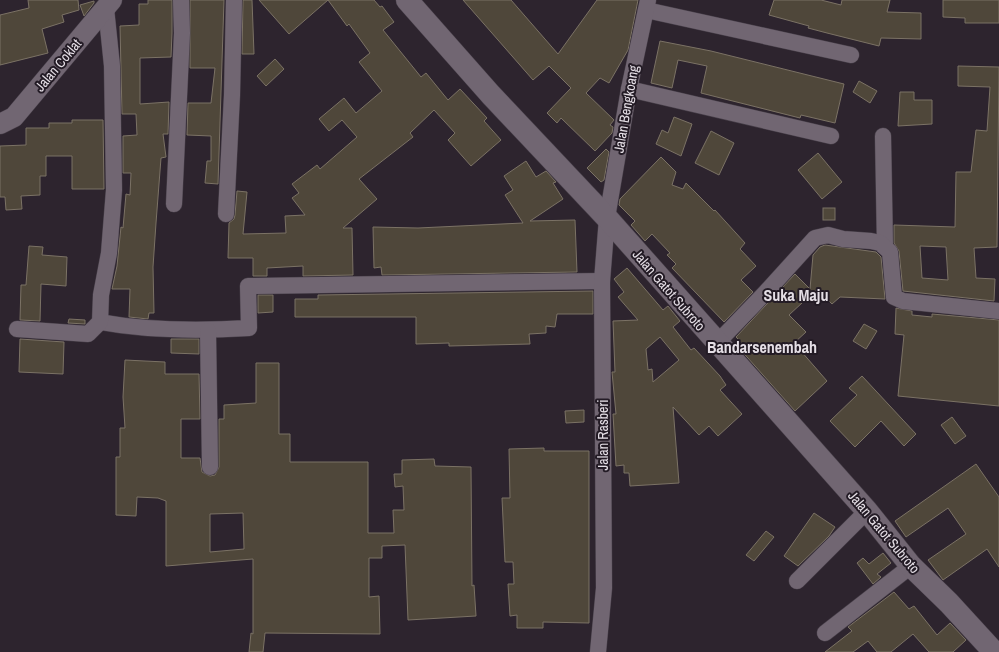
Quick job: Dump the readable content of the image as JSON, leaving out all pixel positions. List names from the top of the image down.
{
  "streets": {
    "main road": ["Jalan Gatot Subroto"],
    "street": ["Jalan Coklat", "Jalan Bengkoang", "Jalan Rasberi"]
  },
  "crossings": [
    ["Jalan Bengkoang", "Jalan Gatot Subroto"],
    ["Jalan Bengkoang", "Jalan Rasberi"],
    ["Jalan Gatot Subroto", "Jalan Rasberi"]
  ],
  "districts": ["Suka Maju", "Bandarsenembah"]
}
